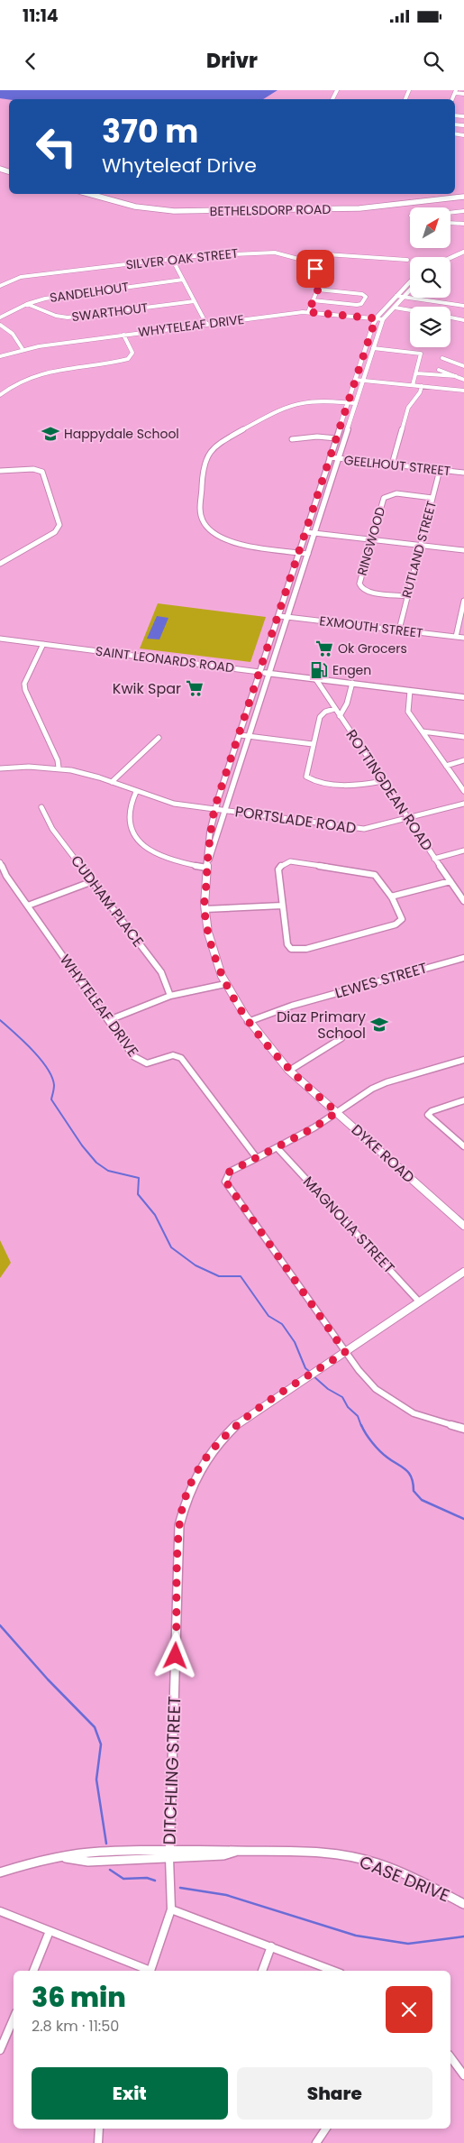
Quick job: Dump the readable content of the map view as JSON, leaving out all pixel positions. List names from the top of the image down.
{
  "streets": {
    "main road": ["BETHELSDORP ROAD"],
    "street": [
      "SILVER OAK STREET",
      "SANDELHOUT",
      "SWARTHOUT",
      "WHYTELEAF DRIVE",
      "GEELHOUT STREET",
      "RINGWOOD",
      "RUTLAND STREET",
      "EXMOUTH STREET",
      "SAINT LEONARDS ROAD",
      "ROTTINGDEAN ROAD",
      "PORTSLADE ROAD",
      "CUDHAM PLACE",
      "LEWES STREET",
      "DYKE ROAD",
      "MAGNOLIA STREET",
      "DITCHLING STREET",
      "CASE DRIVE"
    ]
  },
  "crossings": [
    ["SANDELHOUT", "SWARTHOUT"],
    ["WHYTELEAF DRIVE", "DYKE ROAD"],
    ["GEELHOUT STREET", "RUTLAND STREET"],
    ["GEELHOUT STREET", "DYKE ROAD"],
    ["RINGWOOD", "RUTLAND STREET"],
    ["RUTLAND STREET", "EXMOUTH STREET"],
    ["EXMOUTH STREET", "DYKE ROAD"],
    ["SAINT LEONARDS ROAD", "ROTTINGDEAN ROAD"],
    ["SAINT LEONARDS ROAD", "DYKE ROAD"],
    ["ROTTINGDEAN ROAD", "PORTSLADE ROAD"],
    ["PORTSLADE ROAD", "DYKE ROAD"],
    ["LEWES STREET", "DYKE ROAD"],
    ["MAGNOLIA STREET", "DITCHLING STREET"],
    ["DITCHLING STREET", "CASE DRIVE"]
  ],
  "places": {
    "school or university": ["Happydale School", "Diaz Primary School"],
    "supermarket": ["Ok Grocers", "Kwik Spar"],
    "fuel station": ["Engen"]
  },
  "north": "top right",
  "page": {
    "status": "11:14",
    "header": "Drivr",
    "turn": ["370 m", "Whyteleaf Drive"],
    "heading": ["36 min", "2.8 km · 11:50"],
    "buttons": ["Exit", "Share"]
  }
}
